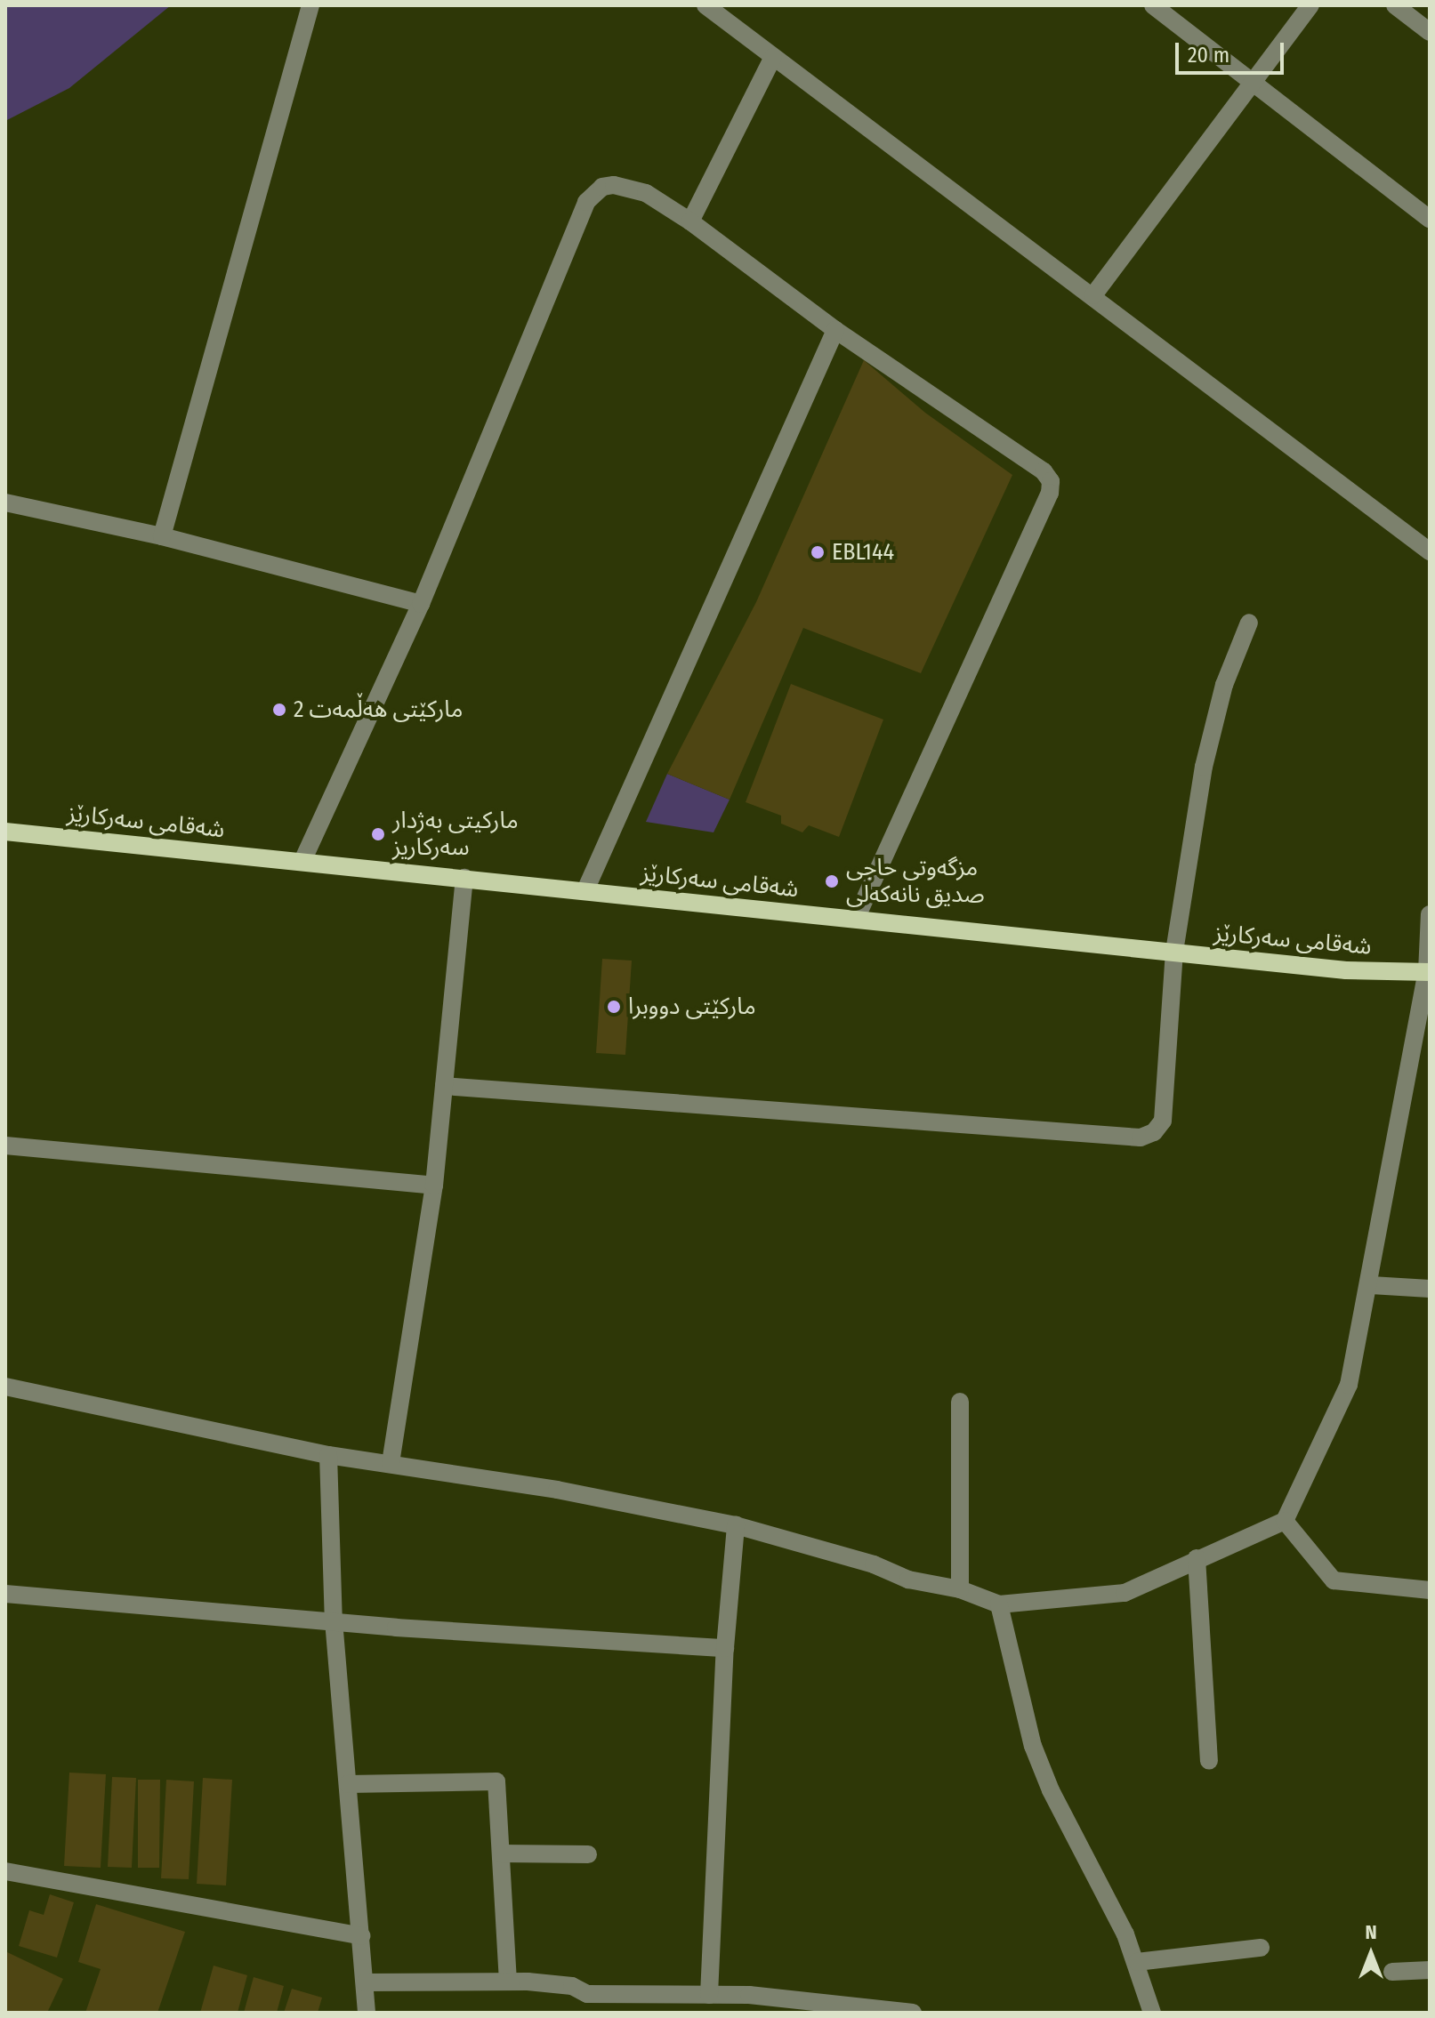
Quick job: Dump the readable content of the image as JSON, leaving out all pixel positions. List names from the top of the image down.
{
  "streets": {
    "main road": ["شەقامی سەرکارێز"]
  },
  "places": [
    "EBL144",
    "مارکێتی هەڵمەت 2",
    "مارکیتی بەژدار سەرکاریز",
    "مزگەوتی حاجی صدیق نانەکەلی",
    "ماركێتى دووبرا"
  ],
  "scale_bar": "20 m",
  "north": "top"
}
